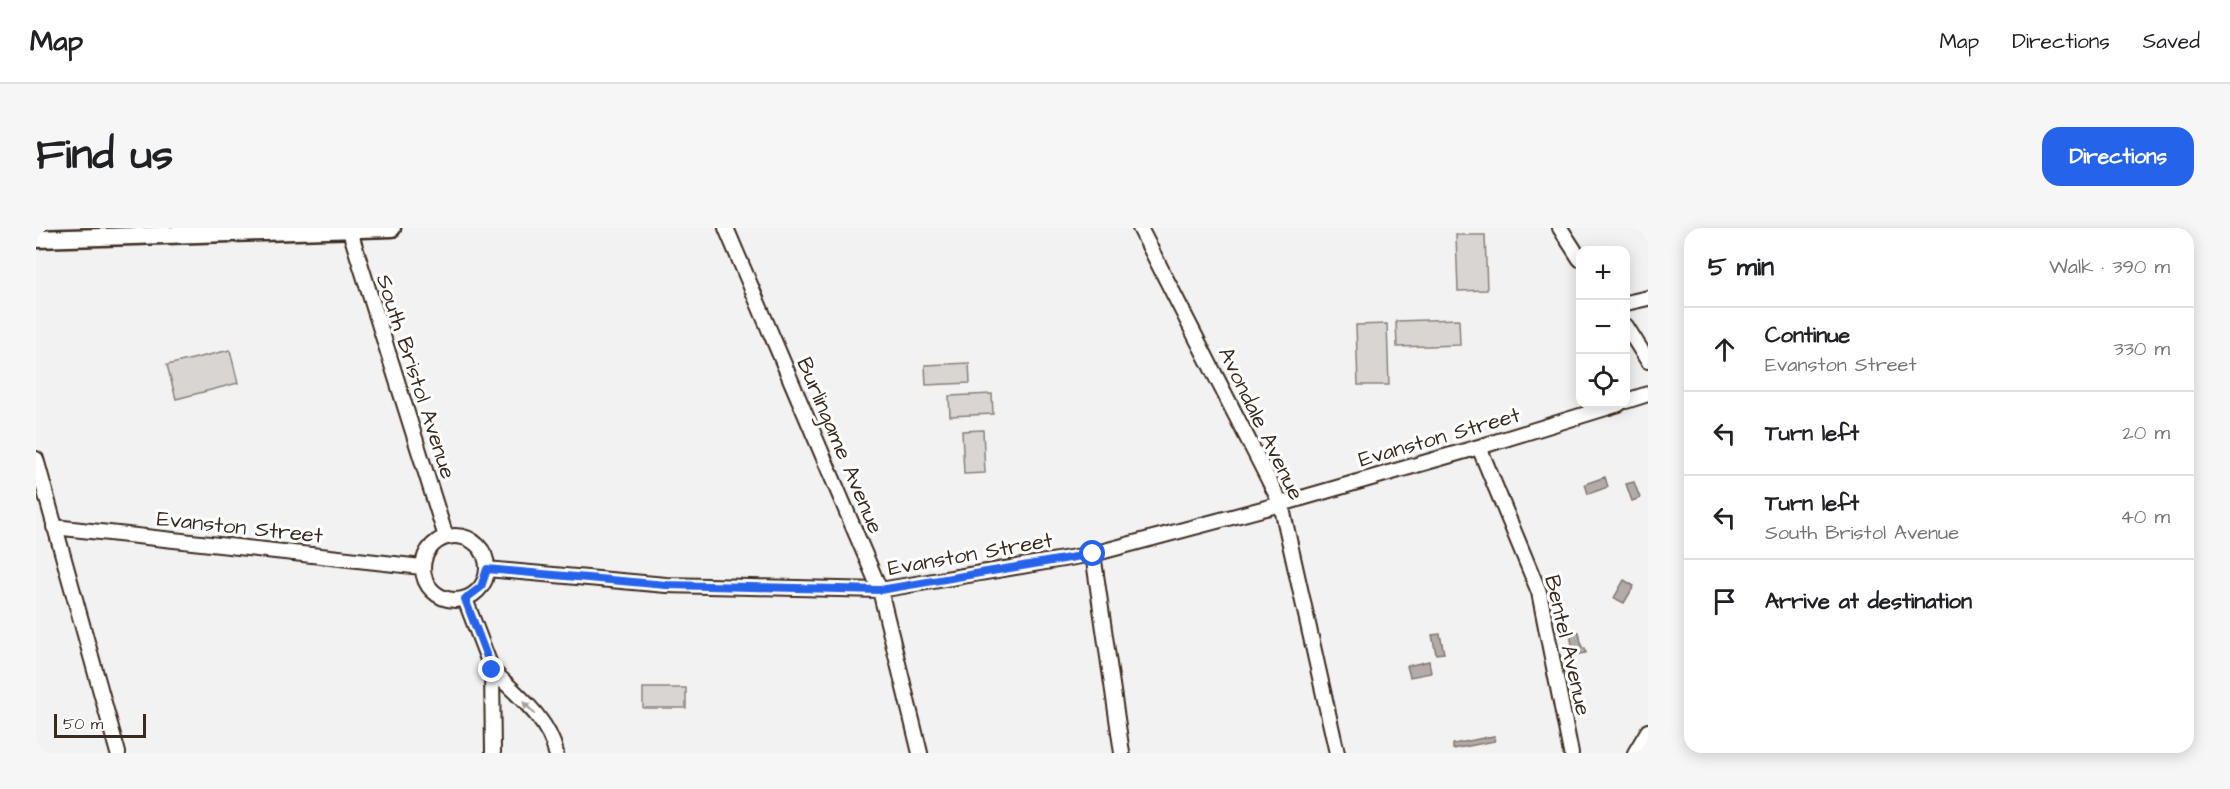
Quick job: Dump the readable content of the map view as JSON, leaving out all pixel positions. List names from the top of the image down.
{
  "streets": {
    "street": [
      "South Bristol Avenue",
      "Avondale Avenue",
      "Evanston Street",
      "Burlingame Avenue",
      "Bentel Avenue"
    ]
  },
  "crossings": [
    ["South Bristol Avenue", "Evanston Street"],
    ["Avondale Avenue", "Evanston Street"],
    ["Evanston Street", "Burlingame Avenue"],
    ["Evanston Street", "Bentel Avenue"]
  ],
  "scale_bar": "50 m",
  "page": {
    "header": "Map",
    "nav": ["Map", "Directions", "Saved"],
    "title": "Find us",
    "buttons": "Directions",
    "heading": ["5 min", "Walk · 390 m"],
    "map_buttons": ["+", "−"],
    "list": [
      ["Continue", "Evanston Street", "330 m"],
      ["Turn left", "20 m"],
      ["Turn left", "South Bristol Avenue", "40 m"],
      "Arrive at destination"
    ],
    "scale": "50 m"
  }
}
